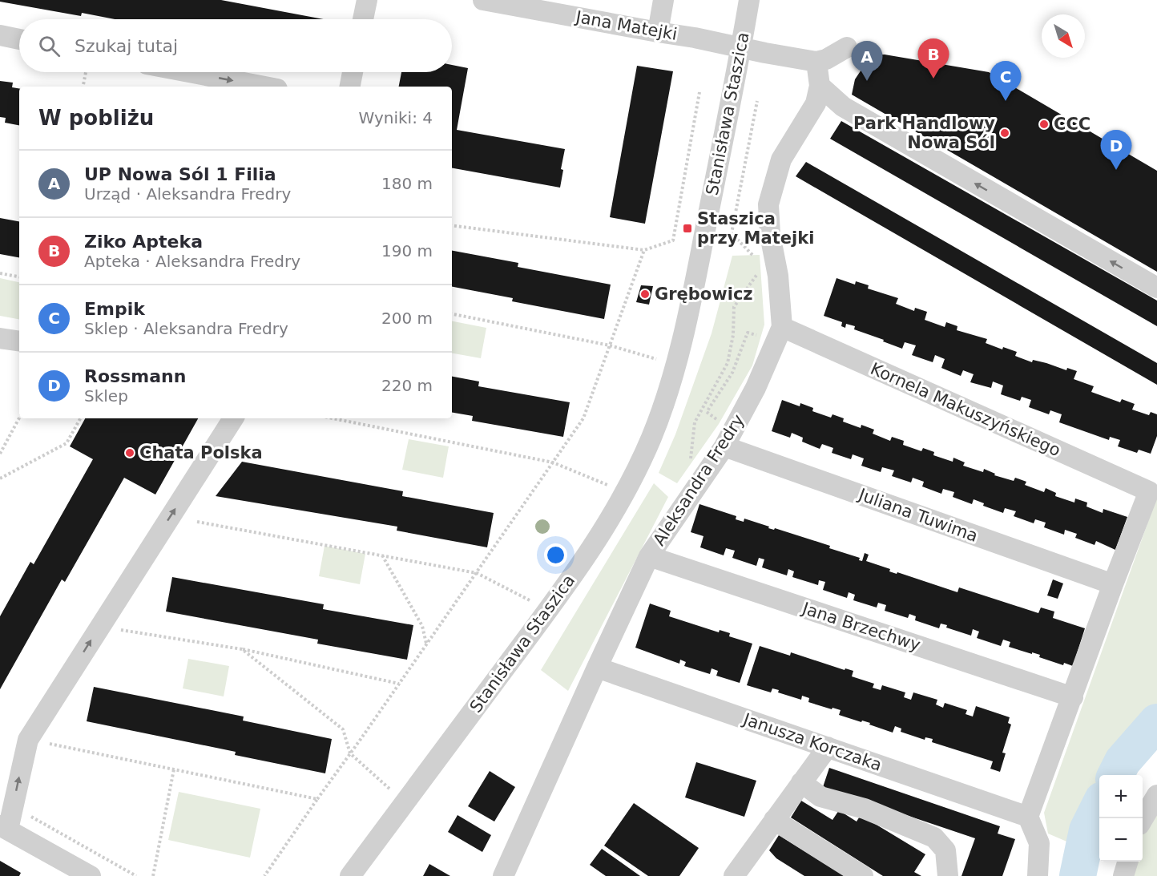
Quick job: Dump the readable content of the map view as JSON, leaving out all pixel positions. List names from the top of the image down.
{
  "streets": {
    "street": [
      "Jana Matejki",
      "Stanisława Staszica",
      "Kornela Makuszyńskiego",
      "Aleksandra Fredry",
      "Juliana Tuwima",
      "Jana Brzechwy",
      "Janusza Korczaka"
    ]
  },
  "crossings": [
    ["Jana Matejki", "Stanisława Staszica"],
    ["Kornela Makuszyńskiego", "Aleksandra Fredry"],
    ["Kornela Makuszyńskiego", "Juliana Tuwima"],
    ["Aleksandra Fredry", "Juliana Tuwima"],
    ["Aleksandra Fredry", "Jana Brzechwy"],
    ["Aleksandra Fredry", "Janusza Korczaka"]
  ],
  "places": {
    "other": [
      "CCC",
      "Park Handlowy Nowa Sól",
      "Grębowicz",
      "Chata Polska"
    ],
    "transit": ["Staszica przy Matejki"]
  },
  "north": "bottom right",
  "page": {
    "search": "Szukaj tutaj",
    "pins": [
      "B",
      "A",
      "C",
      "D"
    ],
    "heading": ["W pobliżu", "Wyniki: 4"],
    "list": [
      {
        "mark": "A",
        "name": "UP Nowa Sól 1 Filia",
        "note": "Urząd · Aleksandra Fredry",
        "value": "180 m"
      },
      {
        "mark": "B",
        "name": "Ziko Apteka",
        "note": "Apteka · Aleksandra Fredry",
        "value": "190 m"
      },
      {
        "mark": "C",
        "name": "Empik",
        "note": "Sklep · Aleksandra Fredry",
        "value": "200 m"
      },
      {
        "mark": "D",
        "name": "Rossmann",
        "note": "Sklep",
        "value": "220 m"
      }
    ],
    "map_buttons": ["+", "−"]
  }
}
